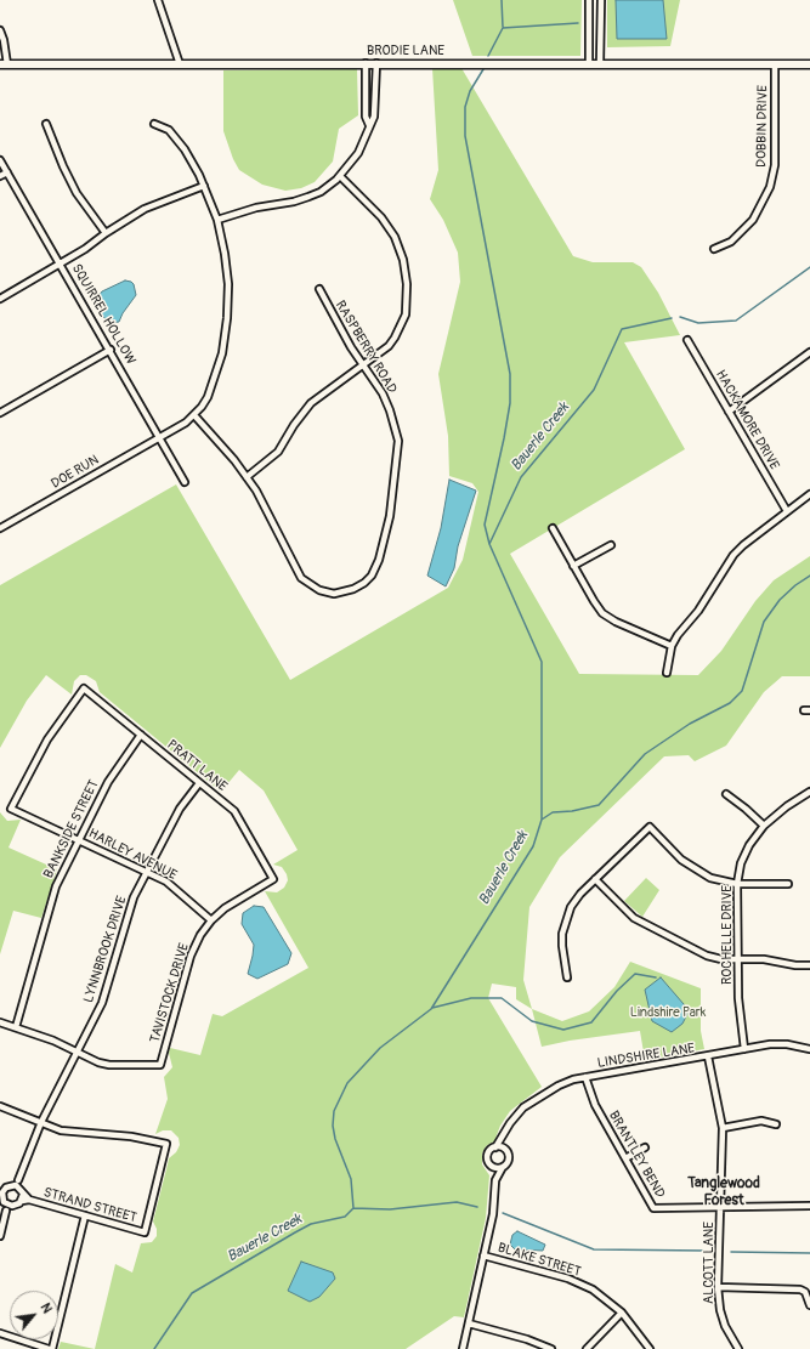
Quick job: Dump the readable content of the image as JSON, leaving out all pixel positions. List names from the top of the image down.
{
  "streets": {
    "main road": ["BRODIE LANE"],
    "street": [
      "DOBBIN DRIVE",
      "SQUIRREL HOLLOW",
      "RASPBERRY ROAD",
      "HACKAMORE DRIVE",
      "DOE RUN",
      "PRATT LANE",
      "BANKSIDE STREET",
      "HARLEY AVENUE",
      "ROCHELLE DRIVE",
      "LYNNBROOK DRIVE",
      "TAVISTOCK DRIVE",
      "LINDSHIRE LANE",
      "BRANTLEY BEND",
      "STRAND STREET",
      "BLAKE STREET",
      "ALCOTT LANE"
    ]
  },
  "crossings": [
    ["BRODIE LANE", "DOBBIN DRIVE"],
    ["SQUIRREL HOLLOW", "DOE RUN"],
    ["RASPBERRY ROAD", "DOE RUN"],
    ["PRATT LANE", "BANKSIDE STREET"],
    ["PRATT LANE", "HARLEY AVENUE"],
    ["PRATT LANE", "LYNNBROOK DRIVE"],
    ["PRATT LANE", "TAVISTOCK DRIVE"],
    ["BANKSIDE STREET", "HARLEY AVENUE"],
    ["HARLEY AVENUE", "LYNNBROOK DRIVE"],
    ["HARLEY AVENUE", "TAVISTOCK DRIVE"],
    ["ROCHELLE DRIVE", "LINDSHIRE LANE"],
    ["LYNNBROOK DRIVE", "TAVISTOCK DRIVE"],
    ["LYNNBROOK DRIVE", "STRAND STREET"],
    ["LINDSHIRE LANE", "BRANTLEY BEND"],
    ["LINDSHIRE LANE", "BLAKE STREET"],
    ["LINDSHIRE LANE", "ALCOTT LANE"],
    ["BRANTLEY BEND", "ALCOTT LANE"]
  ],
  "districts": ["Tanglewood Forest"],
  "water": ["Bauerle Creek"],
  "parks": ["Lindshire Park"],
  "north": "top right"
}
